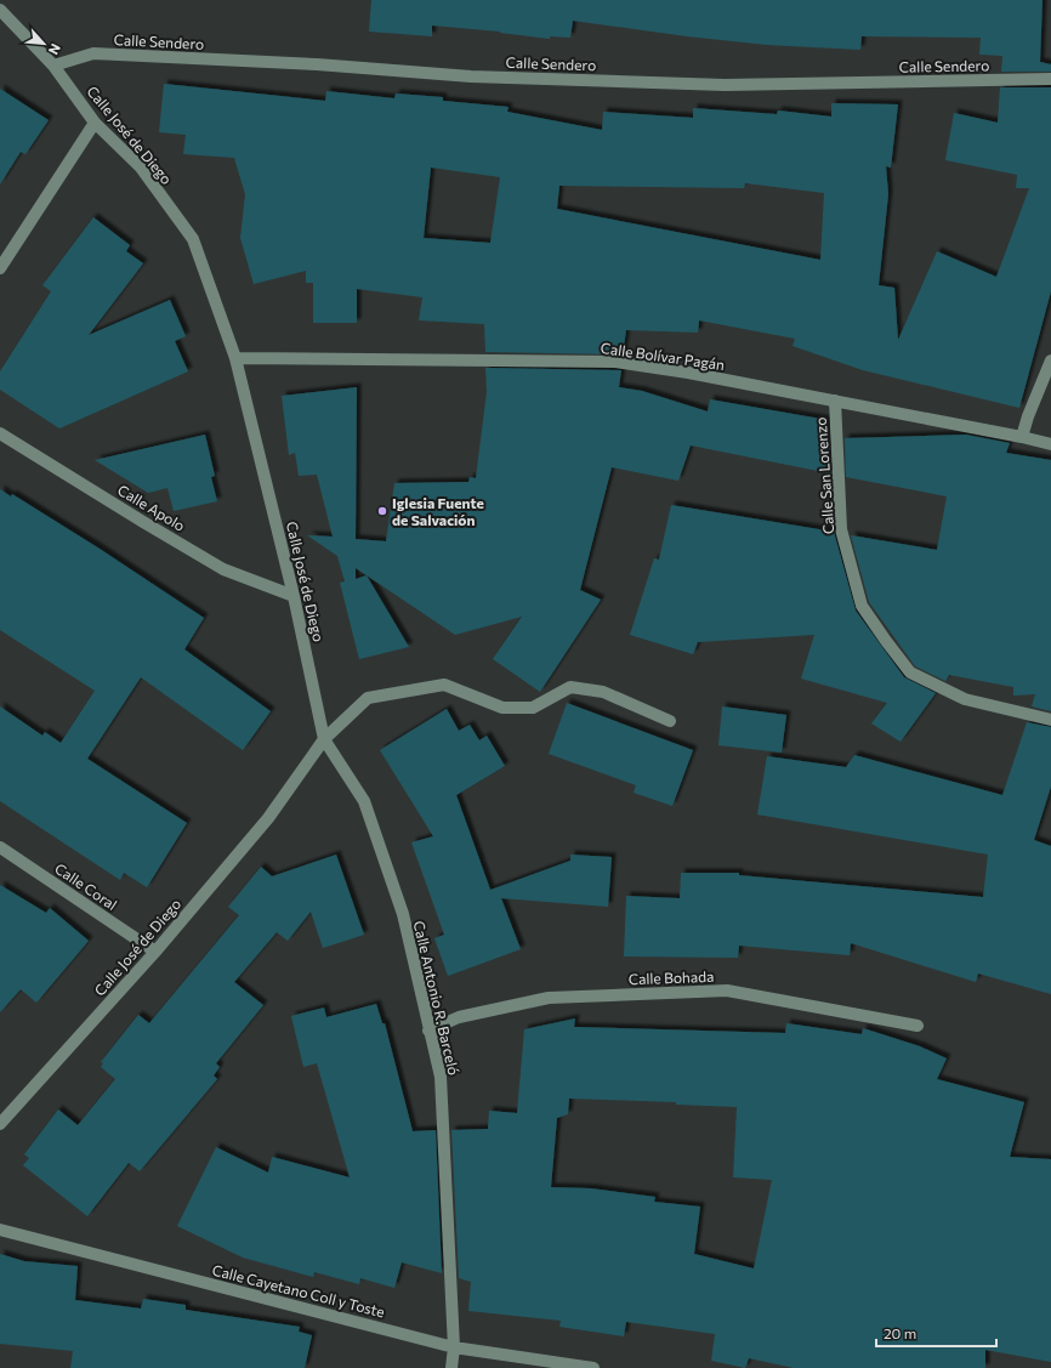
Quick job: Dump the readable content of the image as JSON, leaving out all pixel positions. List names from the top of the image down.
{
  "streets": {
    "street": [
      "Calle Sendero",
      "Calle José de Diego",
      "Calle Bolívar Pagán",
      "Calle San Lorenzo",
      "Calle Apolo",
      "Calle Coral",
      "Calle Bohada",
      "Calle Antonio R. Barceló",
      "Calle Cayetano Coll y Toste"
    ]
  },
  "crossings": [
    ["Calle Sendero", "Calle José de Diego"],
    ["Calle José de Diego", "Calle Bolívar Pagán"],
    ["Calle José de Diego", "Calle Apolo"],
    ["Calle José de Diego", "Calle Coral"],
    ["Calle José de Diego", "Calle Antonio R. Barceló"],
    ["Calle Bolívar Pagán", "Calle San Lorenzo"],
    ["Calle Bohada", "Calle Antonio R. Barceló"],
    ["Calle Antonio R. Barceló", "Calle Cayetano Coll y Toste"]
  ],
  "places": ["Iglesia Fuente de Salvación"],
  "scale_bar": "20 m",
  "north": "bottom right"
}
